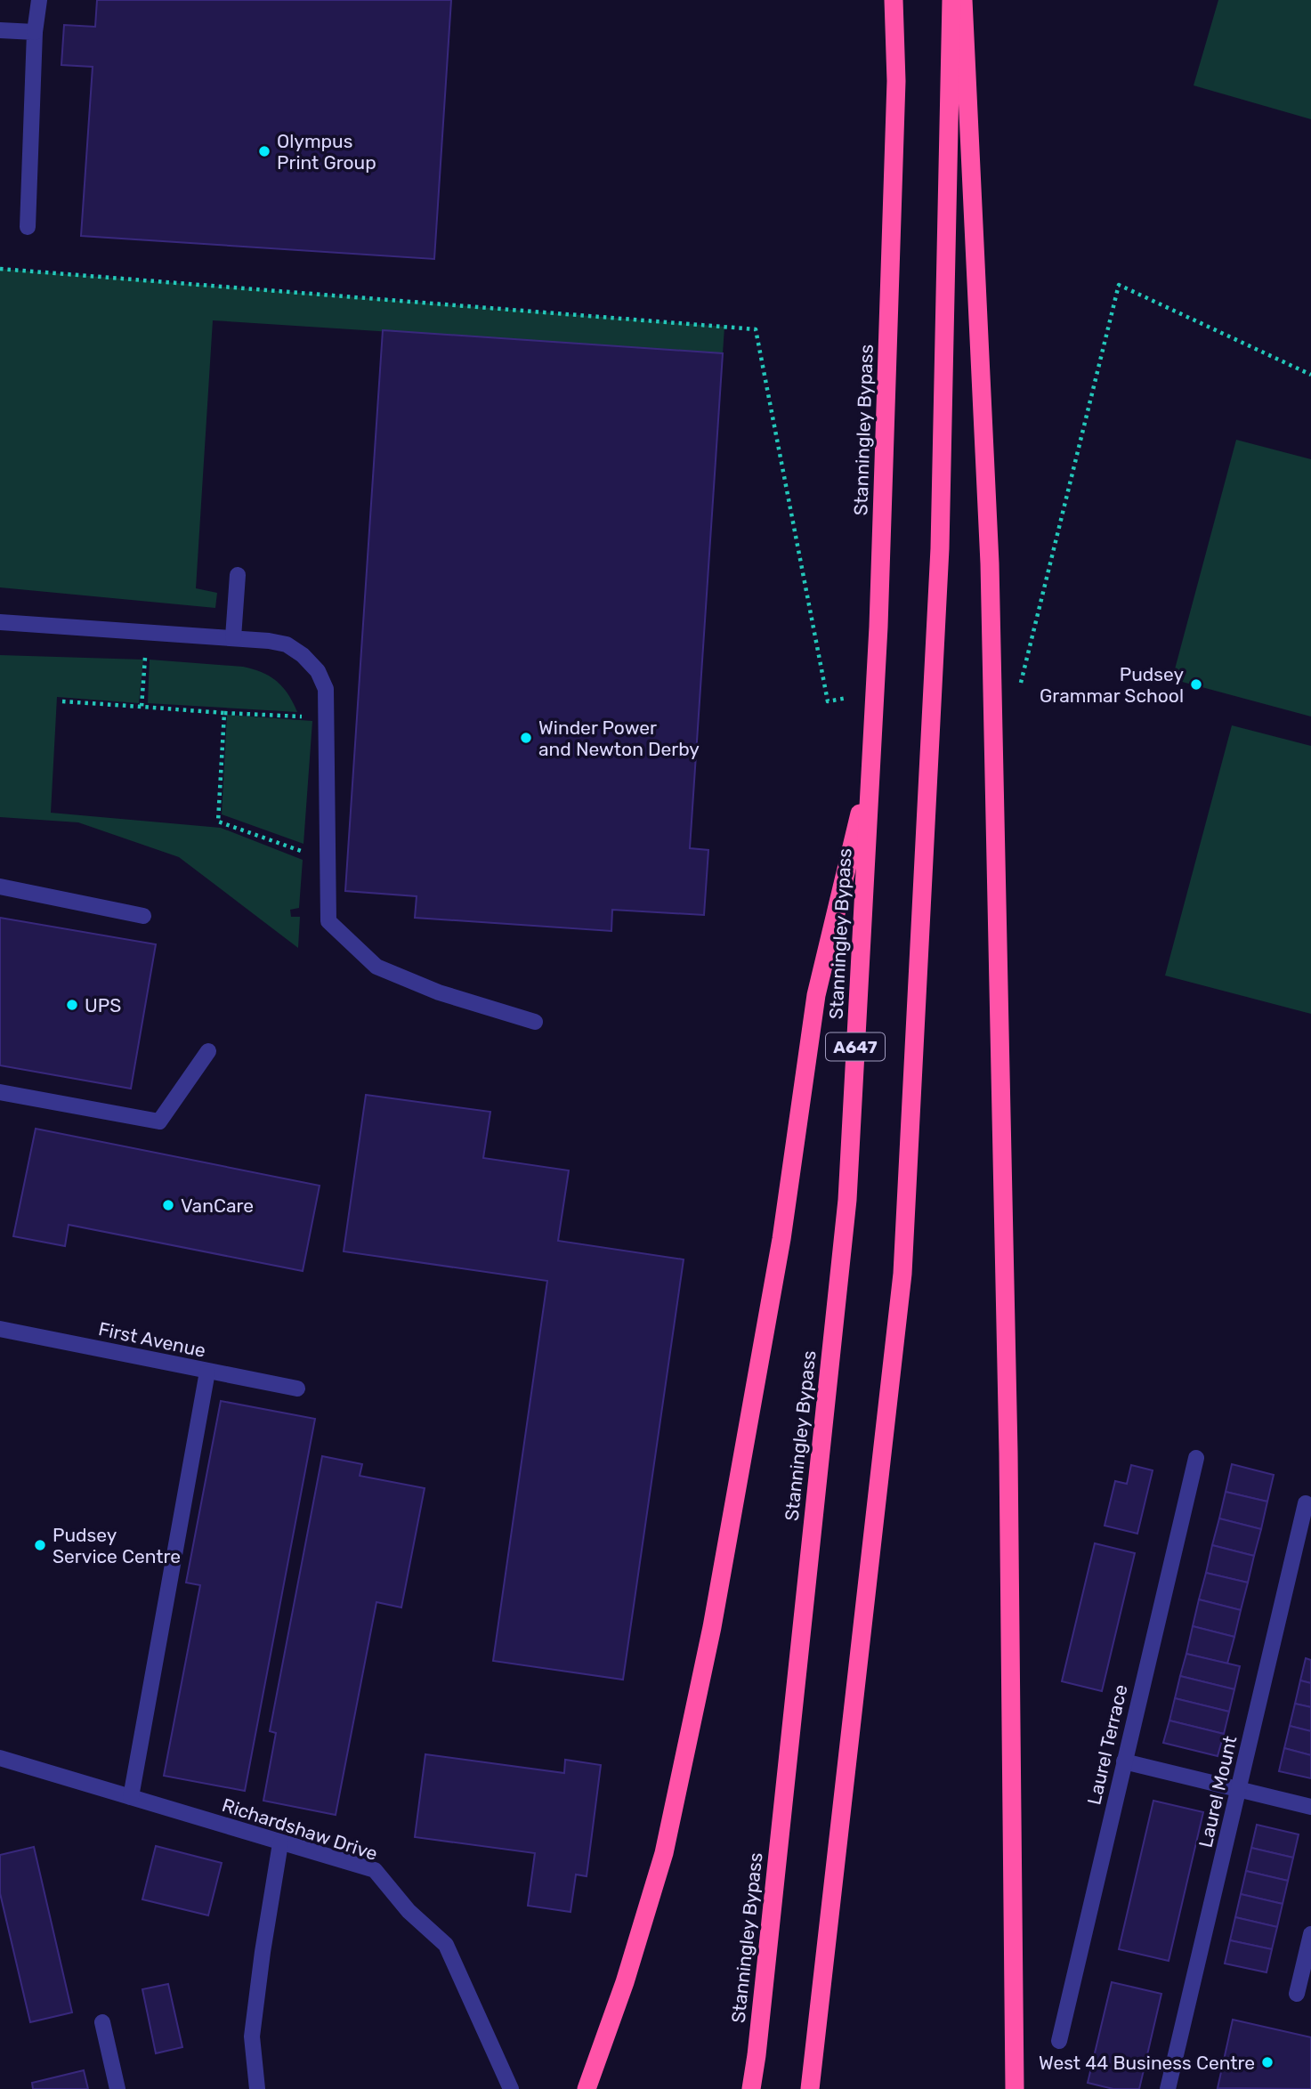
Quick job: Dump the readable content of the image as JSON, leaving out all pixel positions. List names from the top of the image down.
{
  "streets": {
    "highway": ["Stanningley Bypass", "A647"],
    "street": [
      "First Avenue",
      "Laurel Terrace",
      "Laurel Mount",
      "Richardshaw Drive"
    ]
  },
  "places": [
    "Olympus Print Group",
    "Pudsey Grammar School",
    "Winder Power and Newton Derby",
    "UPS",
    "VanCare",
    "Pudsey Service Centre",
    "West 44 Business Centre"
  ]
}
